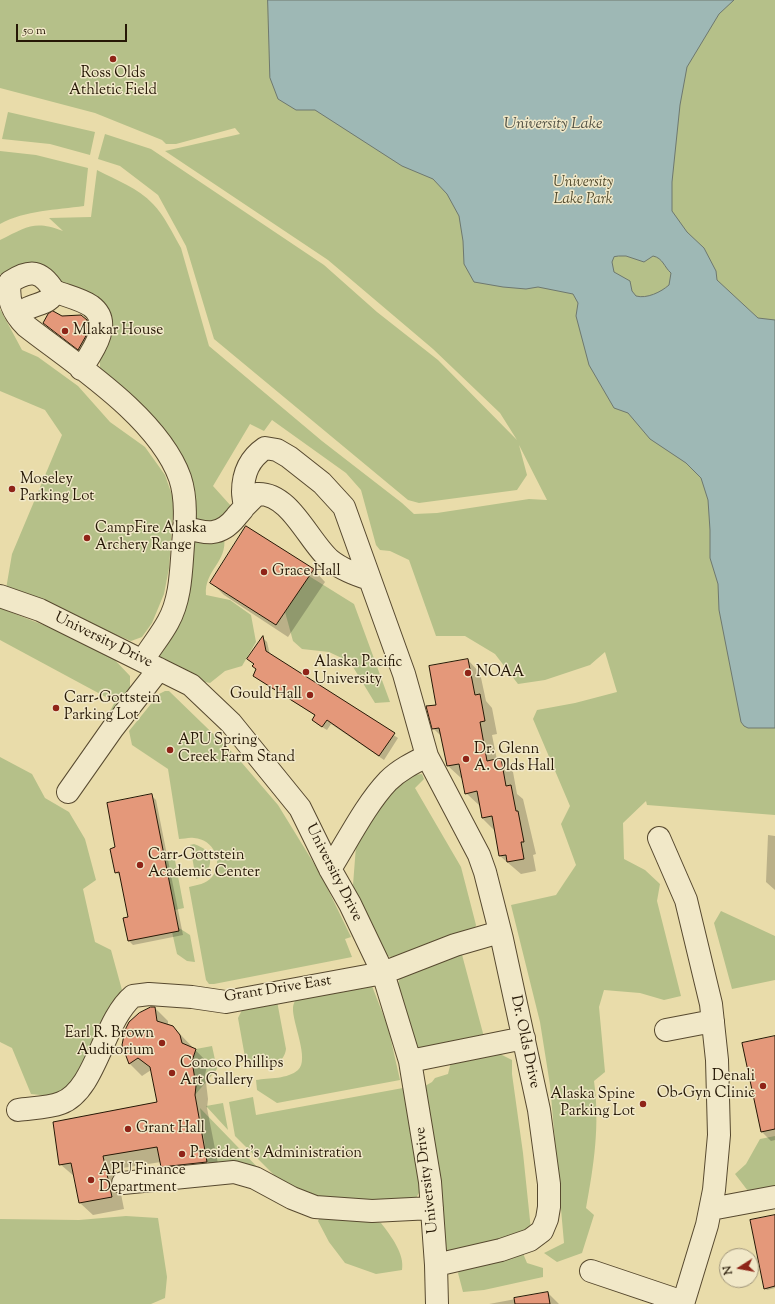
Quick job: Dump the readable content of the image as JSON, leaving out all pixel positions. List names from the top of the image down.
{
  "streets": {
    "street": ["University Drive", "Grant Drive East", "Dr. Olds Drive"]
  },
  "crossings": [
    ["University Drive", "Grant Drive East"],
    ["University Drive", "Dr. Olds Drive"],
    ["Grant Drive East", "Dr. Olds Drive"]
  ],
  "water": ["University Lake"],
  "parks": ["University Lake Park"],
  "places": [
    "Ross Olds Athletic Field",
    "Mlakar House",
    "Moseley Parking Lot",
    "CampFire Alaska Archery Range",
    "Grace Hall",
    "Alaska Pacific University",
    "NOAA",
    "Gould Hall",
    "Carr-Gottstein Parking Lot",
    "APU Spring Creek Farm Stand",
    "Dr. Glenn A. Olds Hall",
    "Carr-Gottstein Academic Center",
    "Earl R. Brown Auditorium",
    "Conoco Phillips Art Gallery",
    "Denali Ob-Gyn Clinic",
    "Alaska Spine Parking Lot",
    "Grant Hall",
    "President's Administration",
    "APU Finance Department"
  ],
  "scale_bar": "50 m",
  "north": "left"
}
